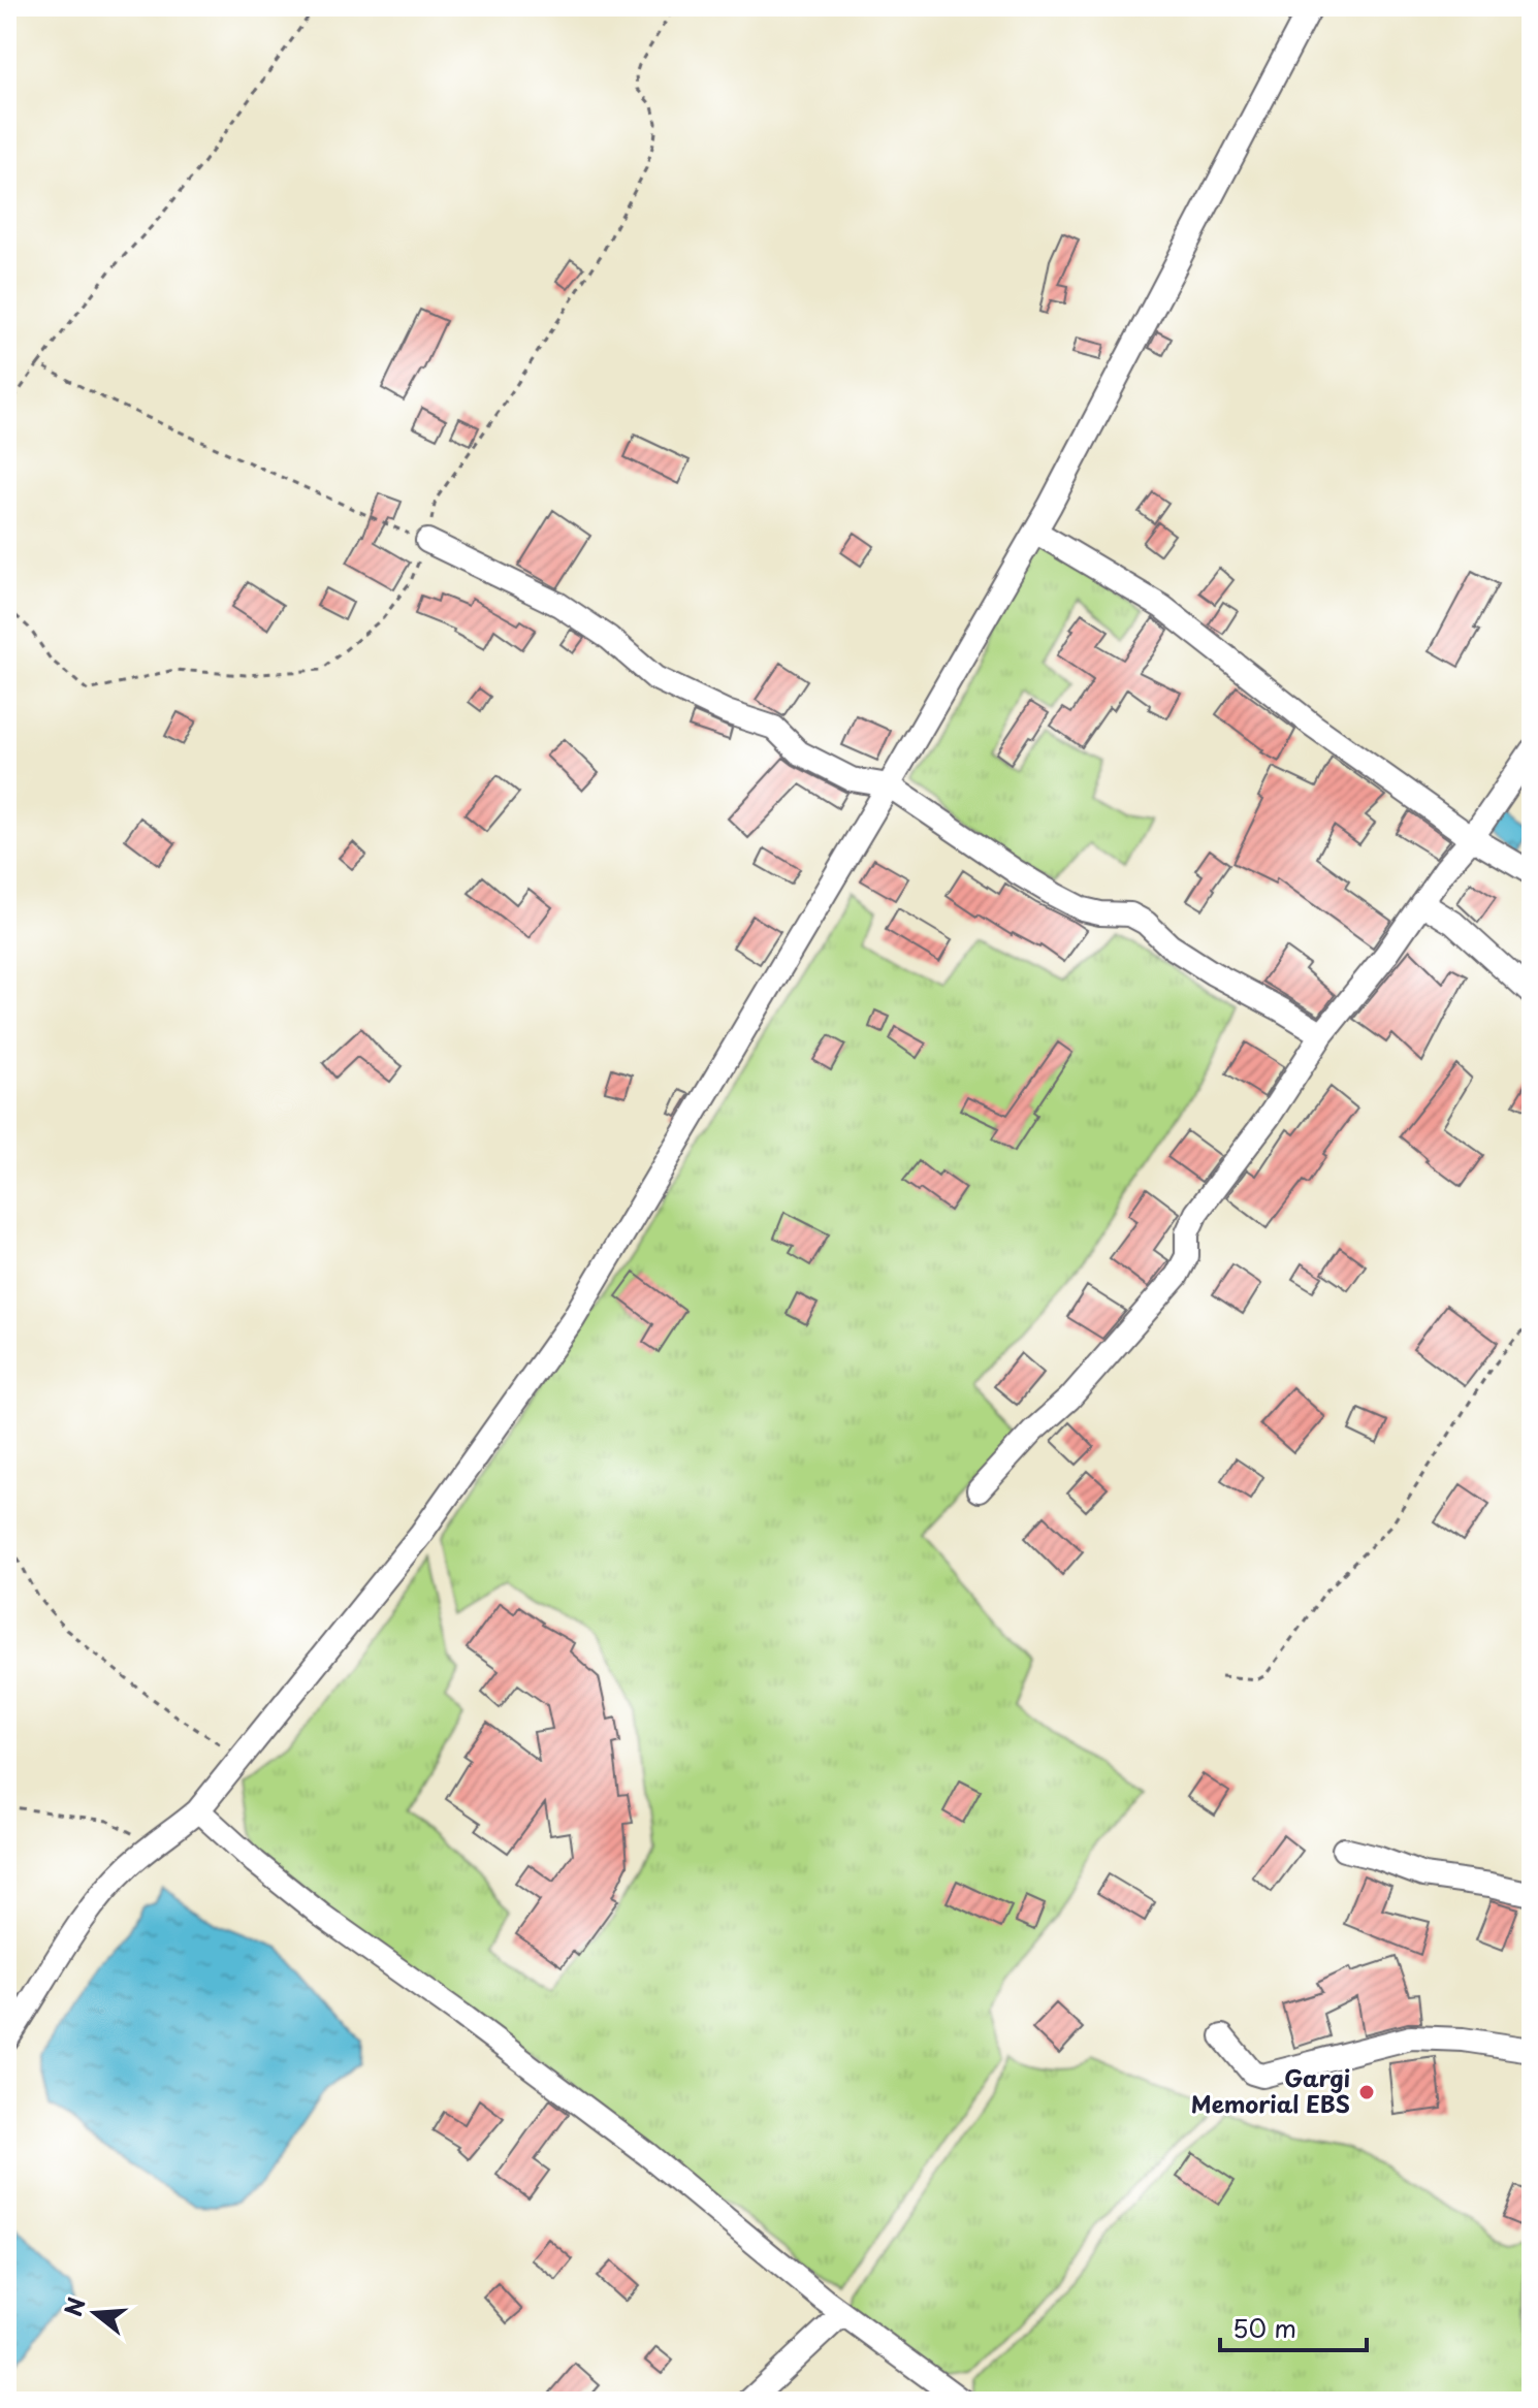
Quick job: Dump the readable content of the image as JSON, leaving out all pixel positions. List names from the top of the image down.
{
  "places": ["Gargi Memorial EBS"],
  "scale_bar": "50 m",
  "north": "left"
}
